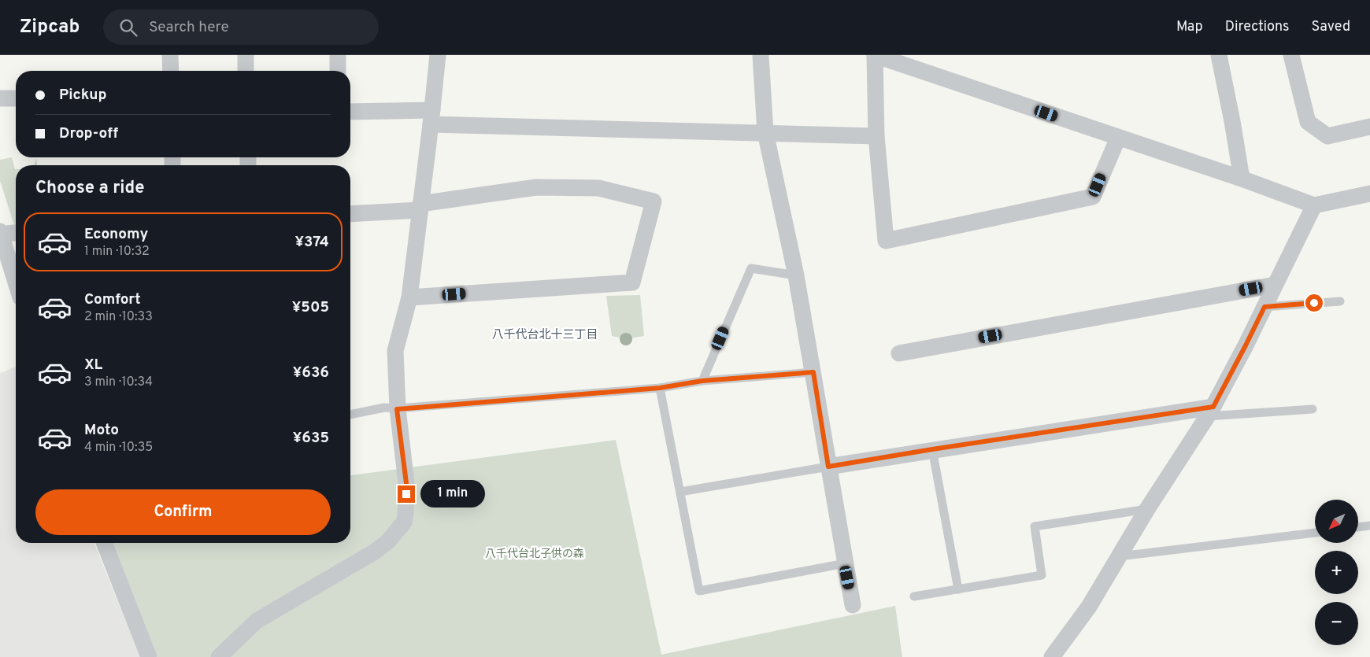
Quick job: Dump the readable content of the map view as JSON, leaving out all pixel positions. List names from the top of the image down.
{
  "districts": ["八千代台北十三丁目"],
  "parks": ["八千代台北子供の森"],
  "north": "bottom left",
  "page": {
    "header": "Zipcab",
    "search": "Search here",
    "nav": ["Map", "Directions", "Saved"],
    "banner": ["Pickup", "Drop-off"],
    "heading": "Choose a ride",
    "list": [
      {
        "name": "Economy",
        "note": "1 min · 10:32",
        "value": "¥374"
      },
      {
        "name": "Comfort",
        "note": "2 min · 10:33",
        "value": "¥505"
      },
      {
        "name": "XL",
        "note": "3 min · 10:34",
        "value": "¥636"
      },
      {
        "name": "Moto",
        "note": "4 min · 10:35",
        "value": "¥635"
      }
    ],
    "bubble": "1 min",
    "buttons": "Confirm",
    "map_buttons": ["+", "−"]
  }
}
